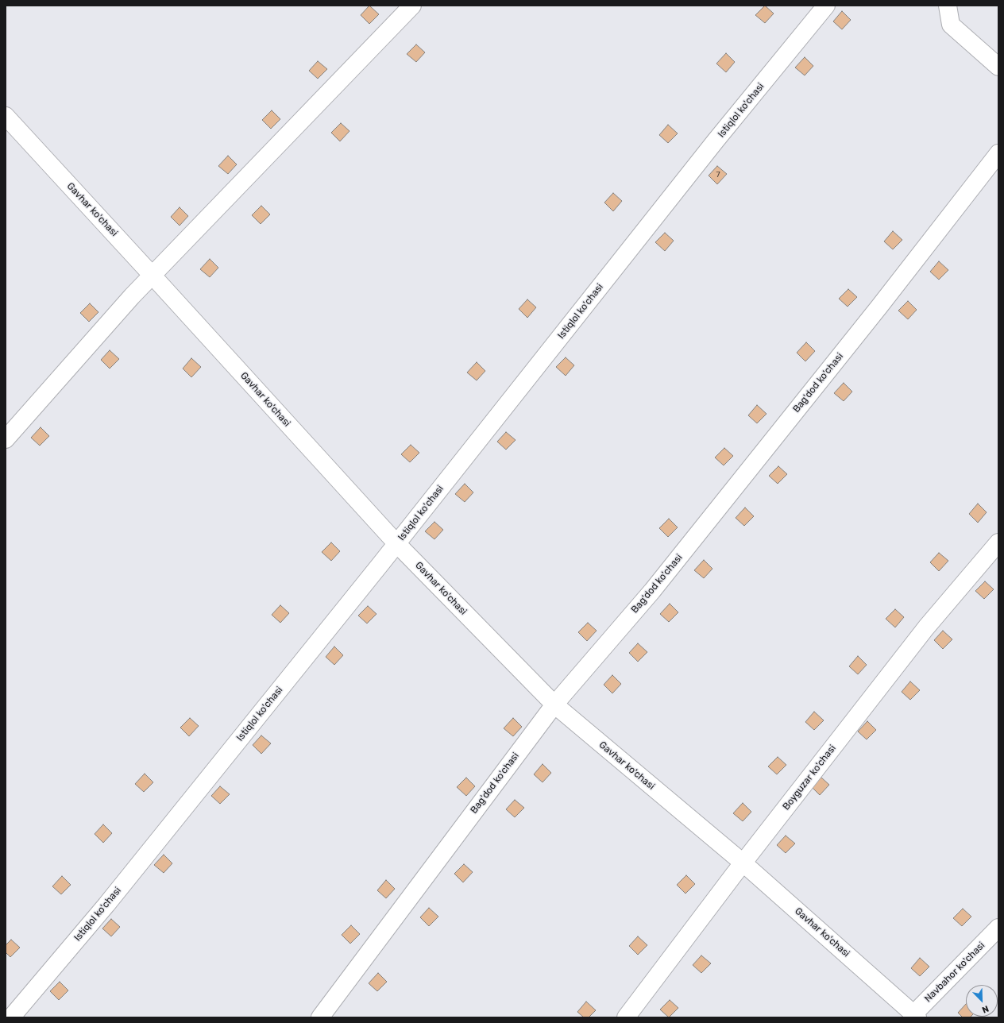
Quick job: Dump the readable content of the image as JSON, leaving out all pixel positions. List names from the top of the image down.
{
  "streets": {
    "street": [
      "Istiqlol ko'chasi",
      "Gavhar ko'chasi",
      "Bag'dod ko'chasi",
      "Boyguzar ko'chasi",
      "Navbahor ko'chasi"
    ]
  },
  "crossings": [
    ["Istiqlol ko'chasi", "Gavhar ko'chasi"],
    ["Gavhar ko'chasi", "Bag'dod ko'chasi"],
    ["Gavhar ko'chasi", "Boyguzar ko'chasi"],
    ["Gavhar ko'chasi", "Navbahor ko'chasi"]
  ],
  "house_numbers": ["7"],
  "north": "bottom right"
}
